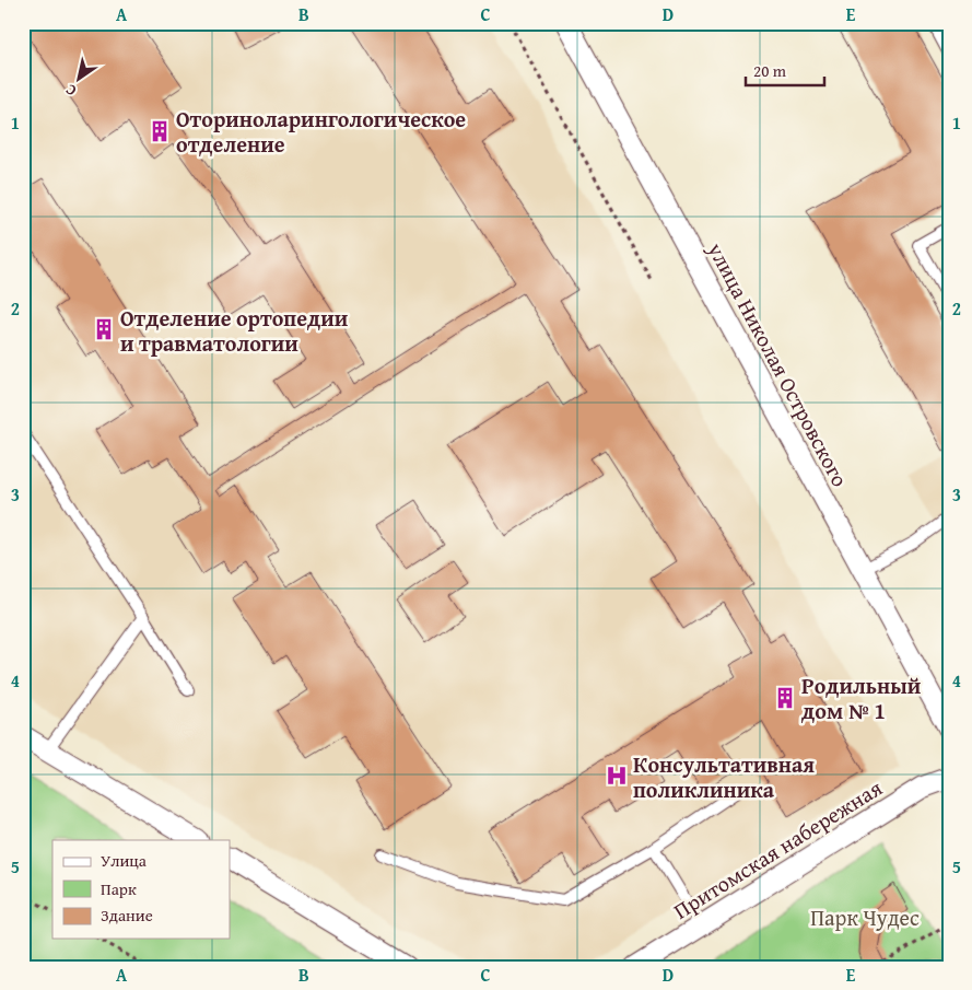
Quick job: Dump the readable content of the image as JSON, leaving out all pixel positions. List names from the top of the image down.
{
  "streets": {
    "street": ["улица Николая Островского", "Притомская набережная"]
  },
  "parks": ["Парк Чудес"],
  "places": {
    "building": ["Оториноларингологическое отделение", "Отделение ортопедии и травматологии", "Родильный дом № 1"],
    "hospital": ["Консультативная поликлиника"]
  },
  "legend": ["Улица", "Парк", "Здание"],
  "scale_bar": "20 m",
  "north": "bottom left",
  "grid": {
    "columns": [
      "A",
      "B",
      "C",
      "D",
      "E"
    ],
    "rows": [
      "1",
      "2",
      "3",
      "4",
      "5"
    ]
  }
}
